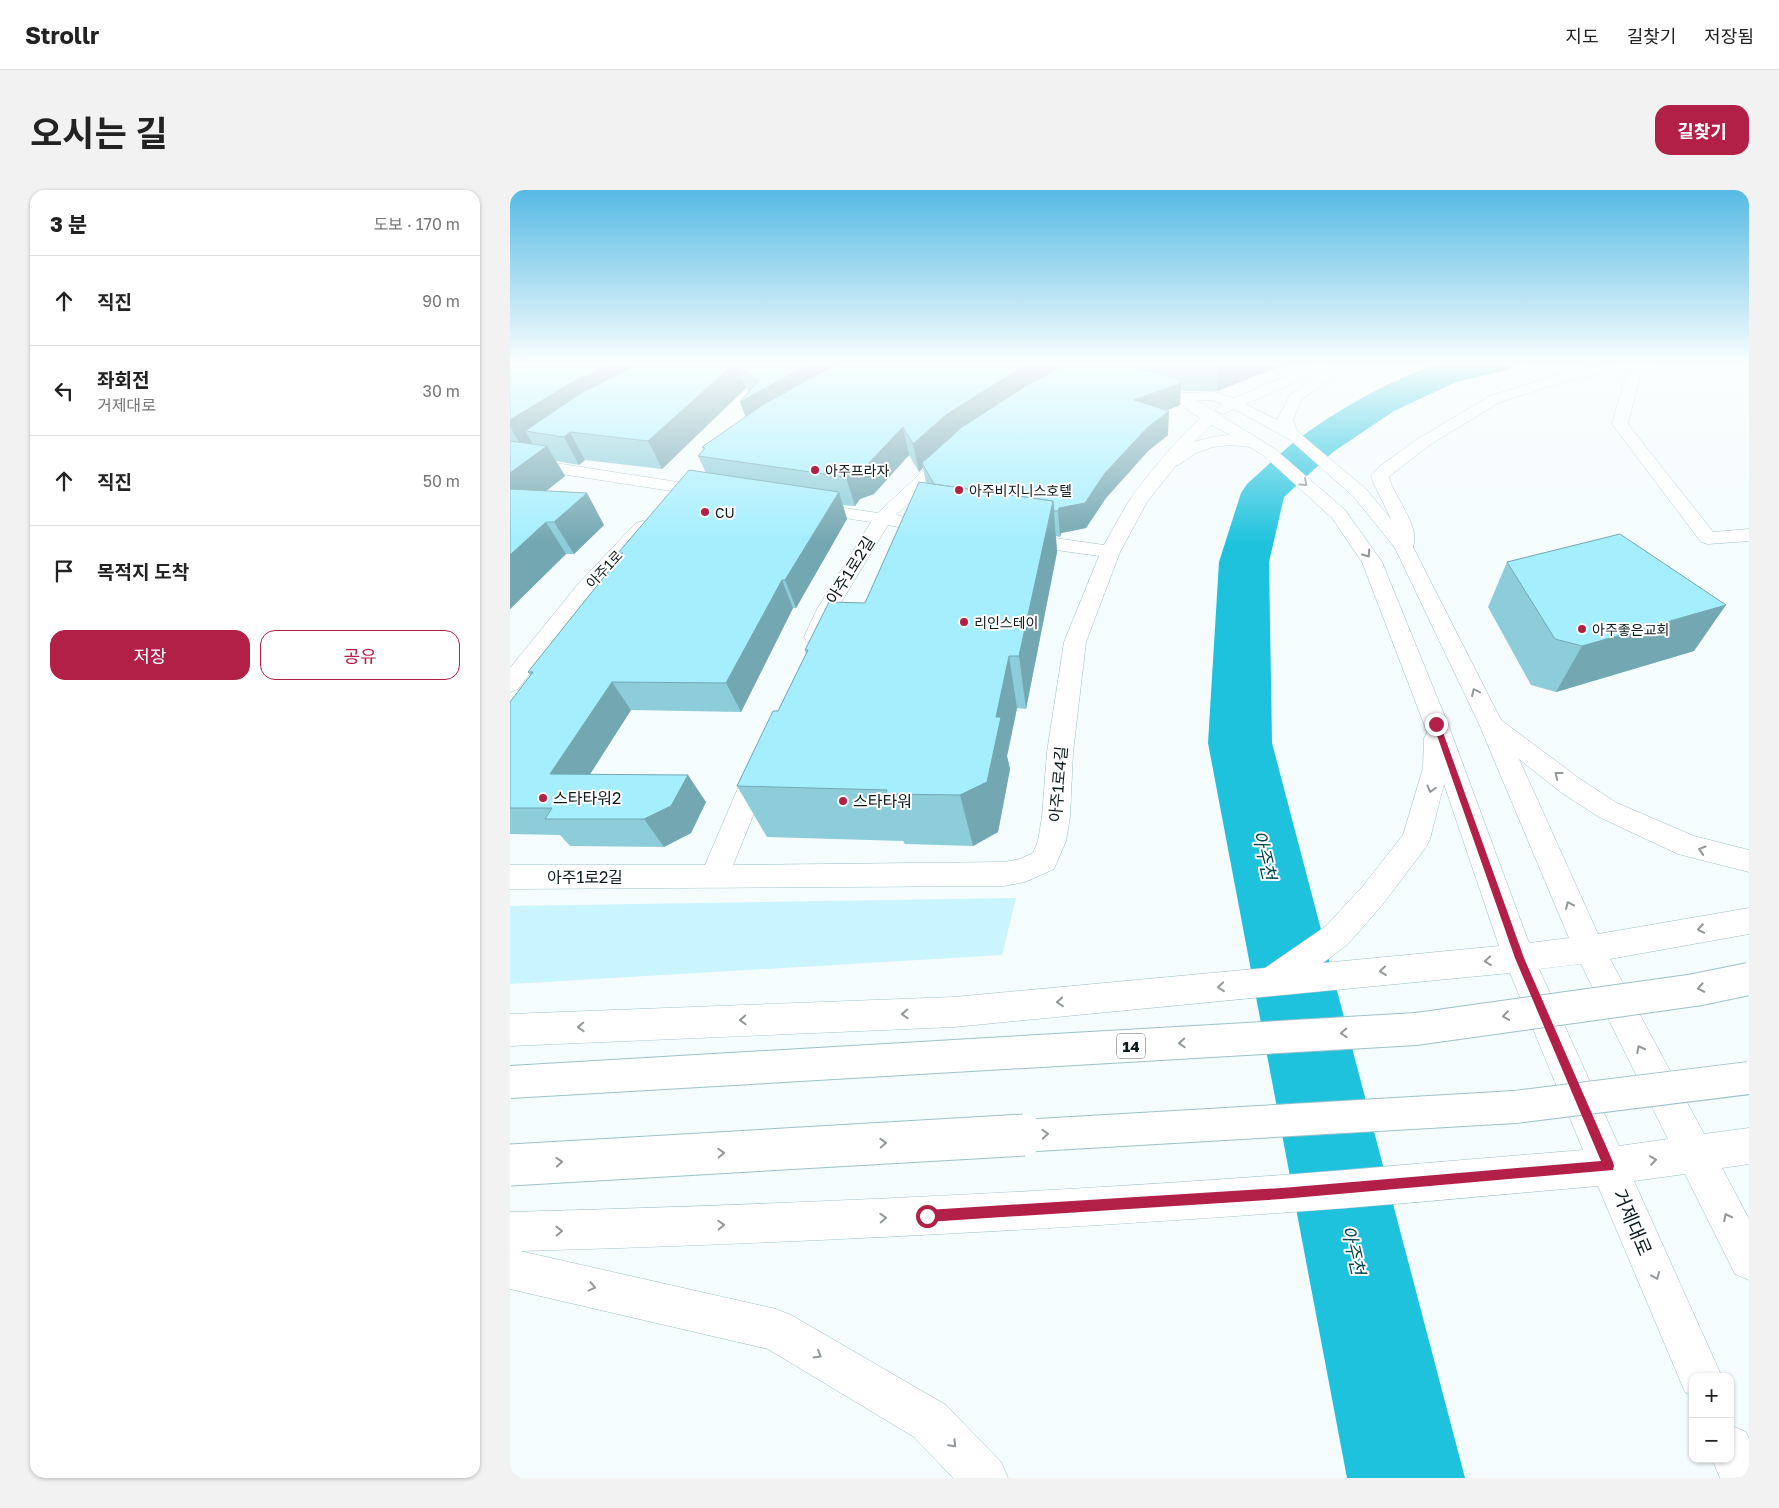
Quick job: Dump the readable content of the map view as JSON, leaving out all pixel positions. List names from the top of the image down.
{
  "streets": {
    "main road": [
      "아주1로",
      "아주1로2길",
      "아주1로4길",
      "14",
      "거제대로"
    ]
  },
  "crossings": [
    ["아주1로2길", "아주1로4길"]
  ],
  "water": ["아주천"],
  "places": [
    "아주프라자",
    "아주비지니스호텔",
    "CU",
    "리인스테이",
    "아주좋은교회",
    "스타타워2",
    "스타타워"
  ],
  "page": {
    "header": "Strollr",
    "nav": ["지도", "길찾기", "저장됨"],
    "title": "오시는 길",
    "buttons": [
      "길찾기",
      ["저장", "공유"]
    ],
    "heading": ["3 분", "도보 · 170 m"],
    "list": [
      ["직진", "90 m"],
      ["좌회전", "거제대로", "30 m"],
      ["직진", "50 m"],
      "목적지 도착"
    ],
    "map_buttons": ["+", "−"]
  }
}
